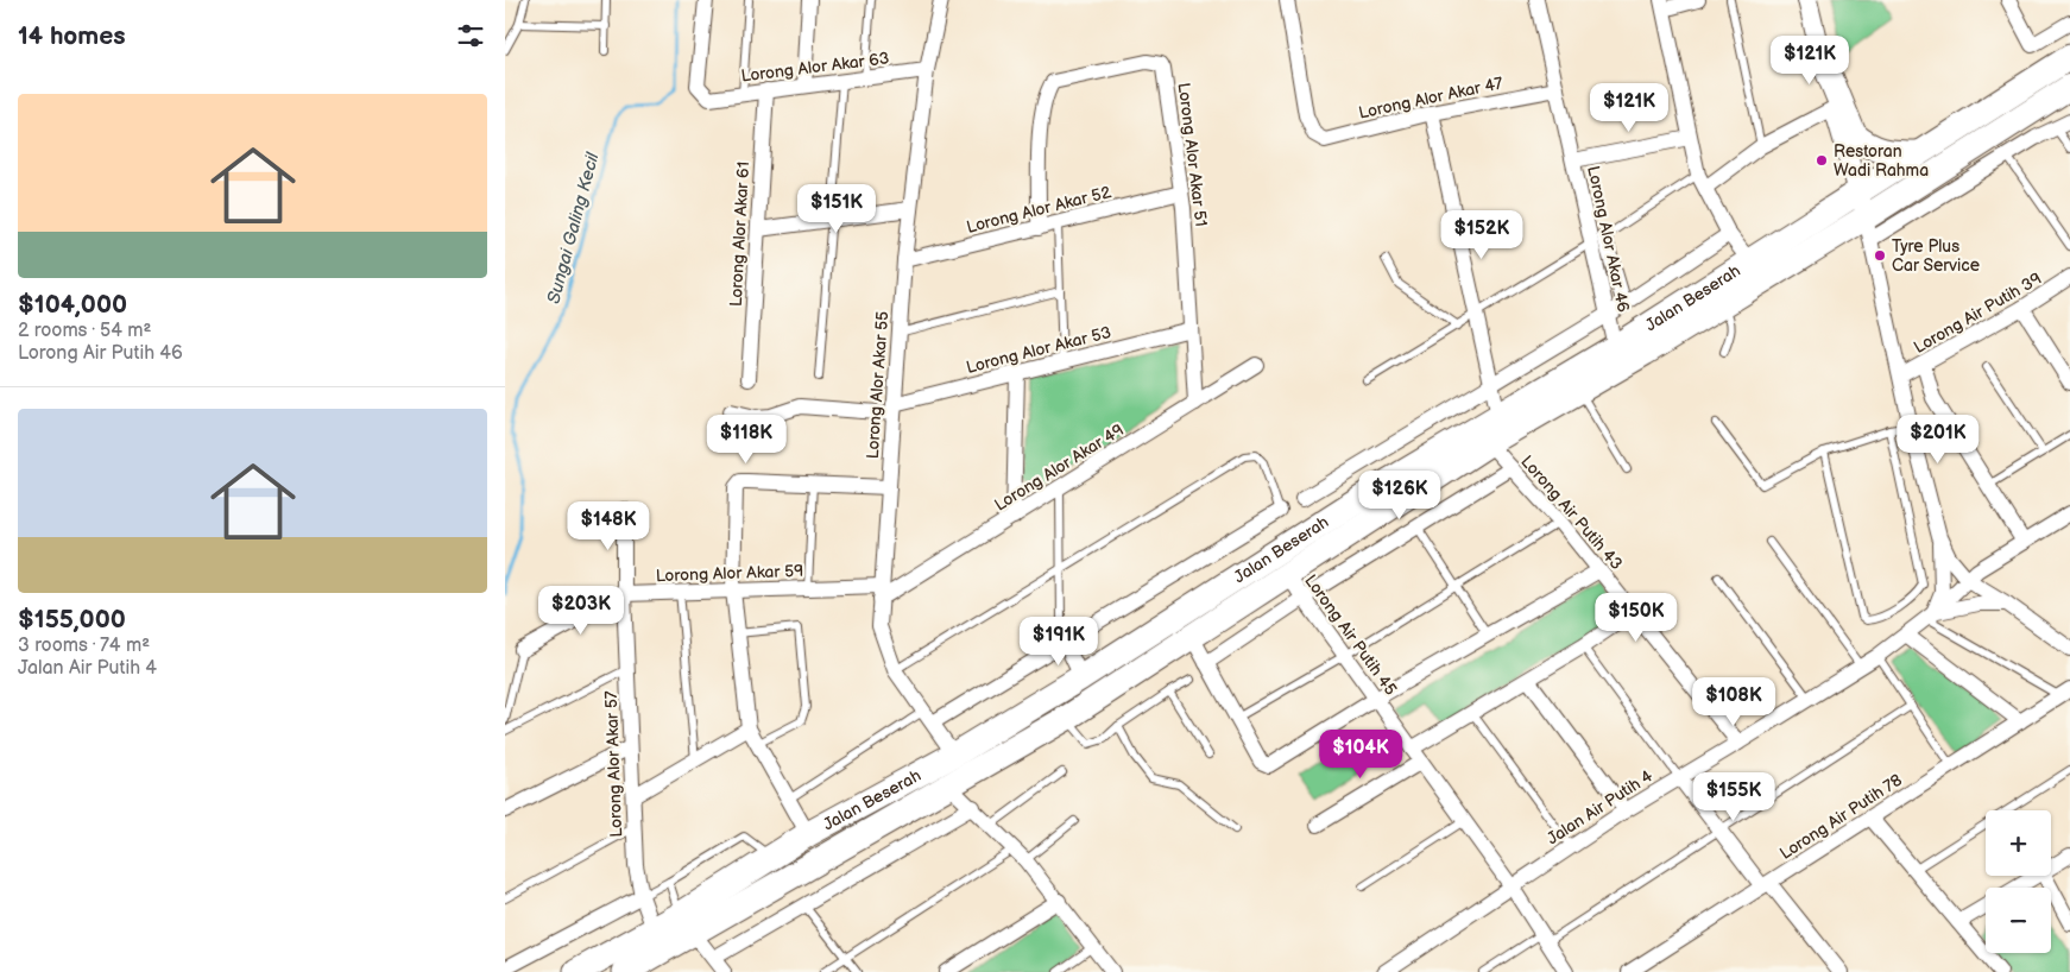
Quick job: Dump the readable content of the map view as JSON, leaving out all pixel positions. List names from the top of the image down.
{
  "streets": {
    "highway": ["Jalan Beserah"],
    "street": [
      "Lorong Alor Akar 63",
      "Lorong Alor Akar 47",
      "Lorong Alor Akar 51",
      "Lorong Alor Akar 52",
      "Lorong Alor Akar 61",
      "Lorong Alor Akar 46",
      "Lorong Air Putih 39",
      "Lorong Alor Akar 53",
      "Lorong Alor Akar 55",
      "Lorong Alor Akar 49",
      "Lorong Air Putih 43",
      "Lorong Alor Akar 59",
      "Lorong Air Putih 45",
      "Lorong Alor Akar 57",
      "Jalan Air Putih 4",
      "Lorong Air Putih 78"
    ]
  },
  "crossings": [
    ["Lorong Alor Akar 63", "Lorong Alor Akar 61"],
    ["Lorong Alor Akar 63", "Lorong Alor Akar 55"],
    ["Lorong Alor Akar 47", "Lorong Alor Akar 46"],
    ["Lorong Alor Akar 51", "Lorong Alor Akar 52"],
    ["Lorong Alor Akar 51", "Lorong Alor Akar 53"],
    ["Lorong Alor Akar 51", "Lorong Alor Akar 49"],
    ["Lorong Alor Akar 52", "Lorong Alor Akar 55"],
    ["Lorong Alor Akar 46", "Jalan Beserah"],
    ["Jalan Beserah", "Lorong Alor Akar 55"],
    ["Jalan Beserah", "Lorong Air Putih 43"],
    ["Jalan Beserah", "Lorong Air Putih 45"],
    ["Jalan Beserah", "Lorong Alor Akar 57"],
    ["Lorong Alor Akar 53", "Lorong Alor Akar 55"],
    ["Lorong Alor Akar 55", "Lorong Alor Akar 49"],
    ["Lorong Alor Akar 55", "Lorong Alor Akar 59"],
    ["Lorong Alor Akar 49", "Lorong Alor Akar 59"],
    ["Lorong Air Putih 43", "Jalan Air Putih 4"],
    ["Lorong Alor Akar 59", "Lorong Alor Akar 57"],
    ["Lorong Air Putih 45", "Jalan Air Putih 4"]
  ],
  "water": ["Sungai Galing Kecil"],
  "places": ["Restoran Wadi Rahma", "Tyre Plus Car Service"],
  "page": {
    "heading": "14 homes",
    "price": [
      "$121K",
      "$121K",
      "$151K",
      "$152K",
      "$118K",
      "$201K",
      "$126K",
      "$148K",
      "$203K",
      "$150K",
      "$191K",
      "$108K",
      "$104K",
      "$155K"
    ],
    "list": [
      {
        "name": "$104,000",
        "note": "2 rooms · 54 m² · Lorong Air Putih 46"
      },
      {
        "name": "$155,000",
        "note": "3 rooms · 74 m² · Jalan Air Putih 4"
      }
    ],
    "map_buttons": ["+", "−"]
  }
}
